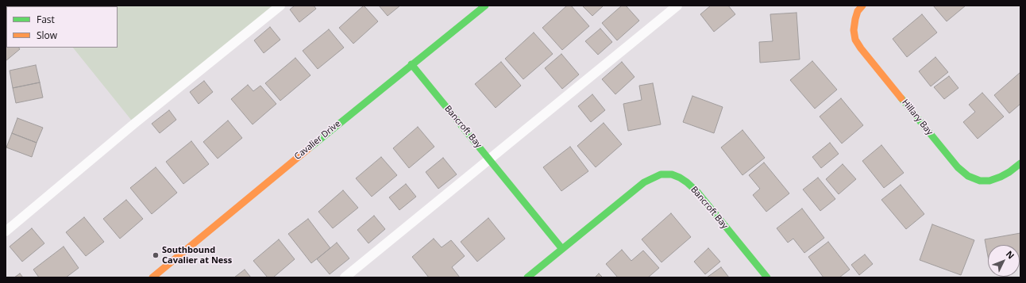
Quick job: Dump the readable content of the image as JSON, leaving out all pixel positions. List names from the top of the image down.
{
  "streets": {
    "street": ["Hillary Bay", "Bancroft Bay", "Cavalier Drive"]
  },
  "crossings": [
    ["Bancroft Bay", "Cavalier Drive"]
  ],
  "places": ["Southbound Cavalier at Ness"],
  "legend": ["Fast", "Slow"],
  "north": "top right"
}
